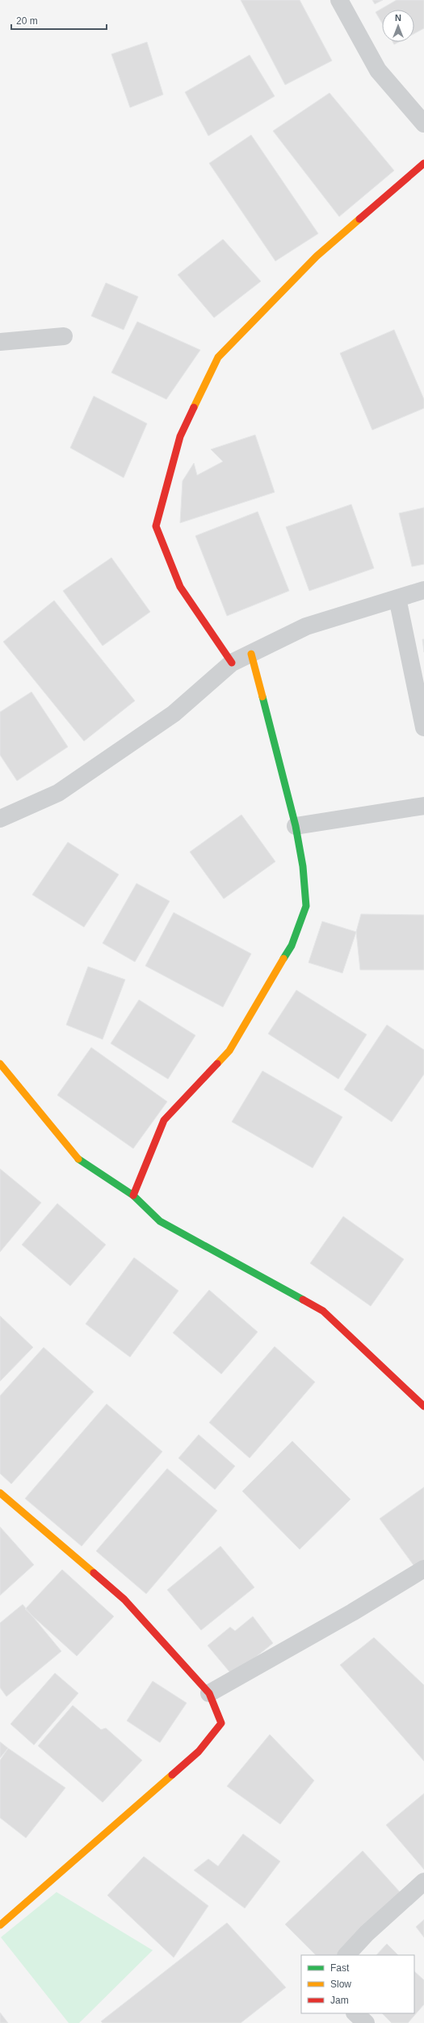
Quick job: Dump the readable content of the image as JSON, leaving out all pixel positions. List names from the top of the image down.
{
  "legend": ["Fast", "Slow", "Jam"],
  "scale_bar": "20 m",
  "north": "top"
}
